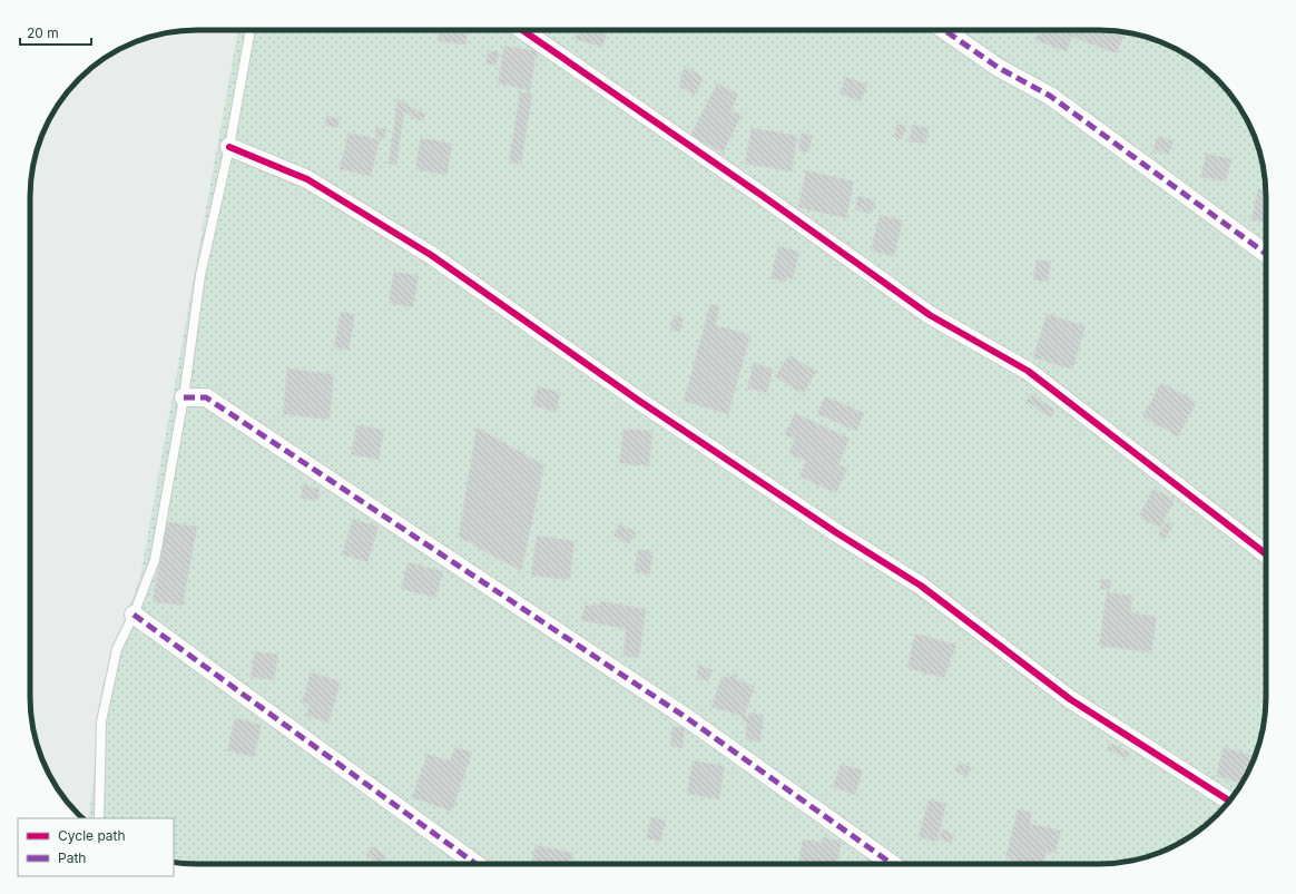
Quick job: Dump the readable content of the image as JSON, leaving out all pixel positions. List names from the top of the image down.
{
  "legend": ["Cycle path", "Path"],
  "scale_bar": "20 m"
}
